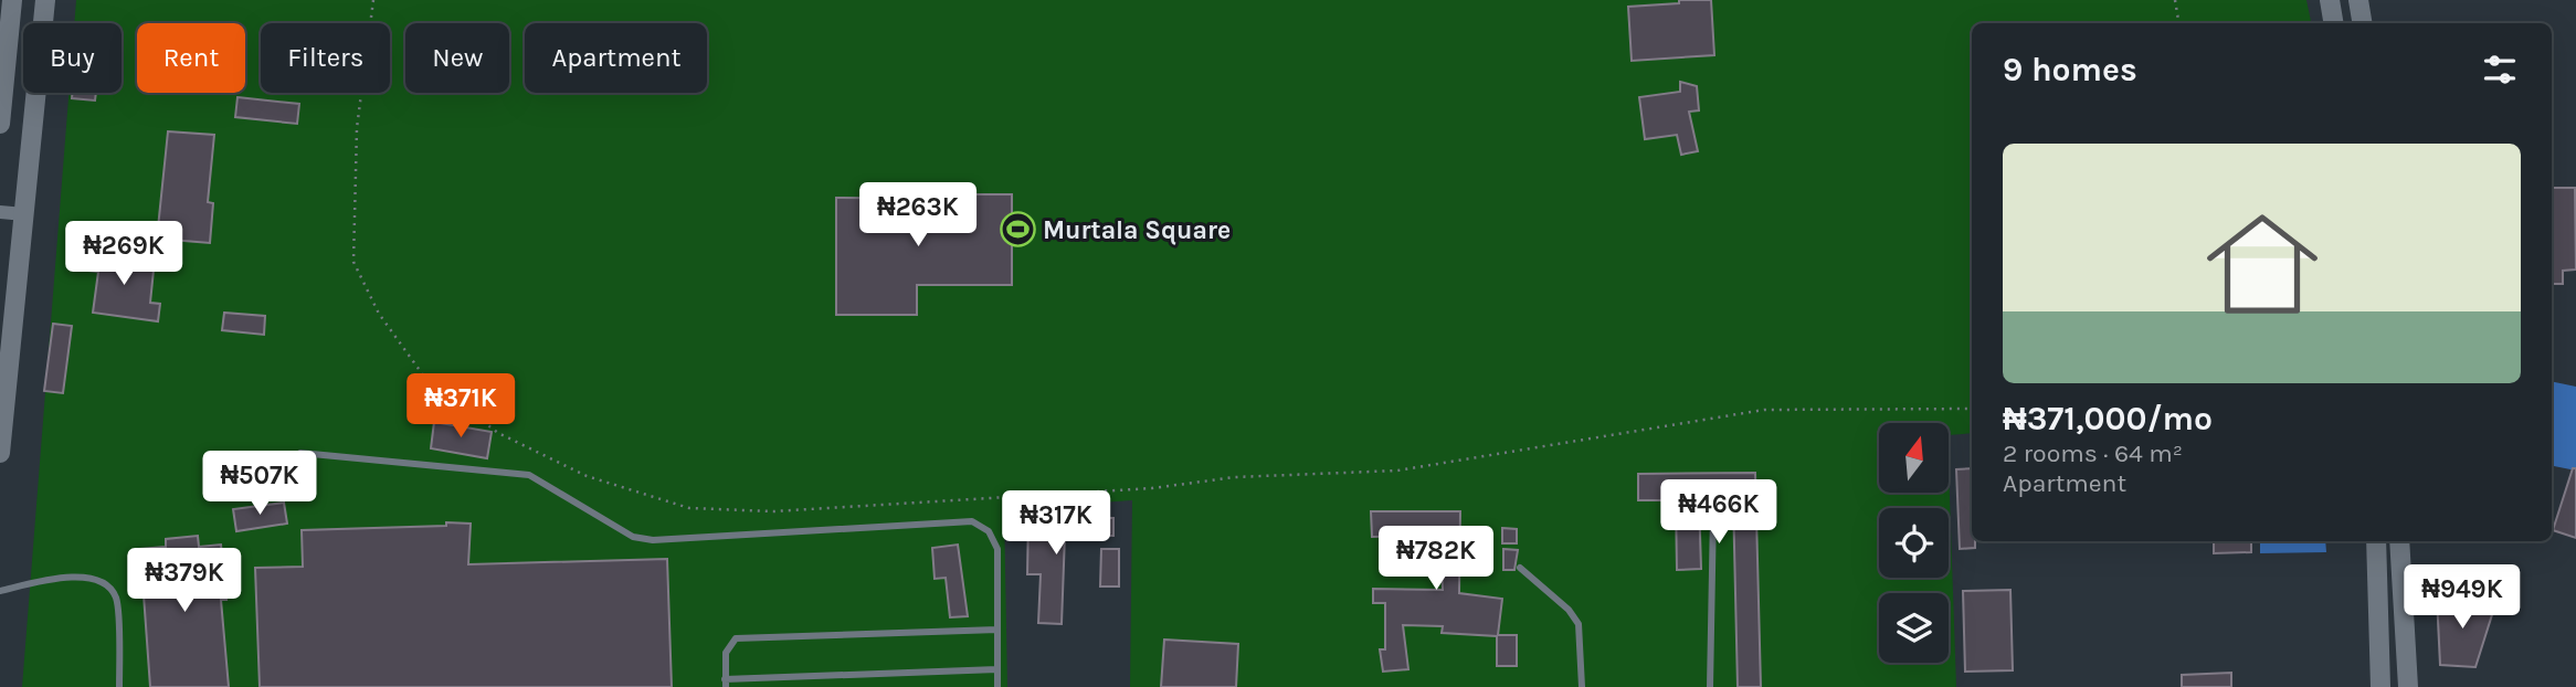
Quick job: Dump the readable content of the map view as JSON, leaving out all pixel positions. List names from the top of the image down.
{
  "places": {
    "sports": ["Murtala Square"]
  },
  "north": "top",
  "page": {
    "chip": [
      "Buy",
      "Rent",
      "Filters",
      "New",
      "Apartment"
    ],
    "heading": "9 homes",
    "list": [
      {
        "name": "₦371,000/mo",
        "note": "2 rooms · 64 m² · Apartment"
      }
    ],
    "price": [
      "₦263K",
      "₦269K",
      "₦371K",
      "₦507K",
      "₦466K",
      "₦317K",
      "₦782K",
      "₦379K",
      "₦949K"
    ]
  }
}
